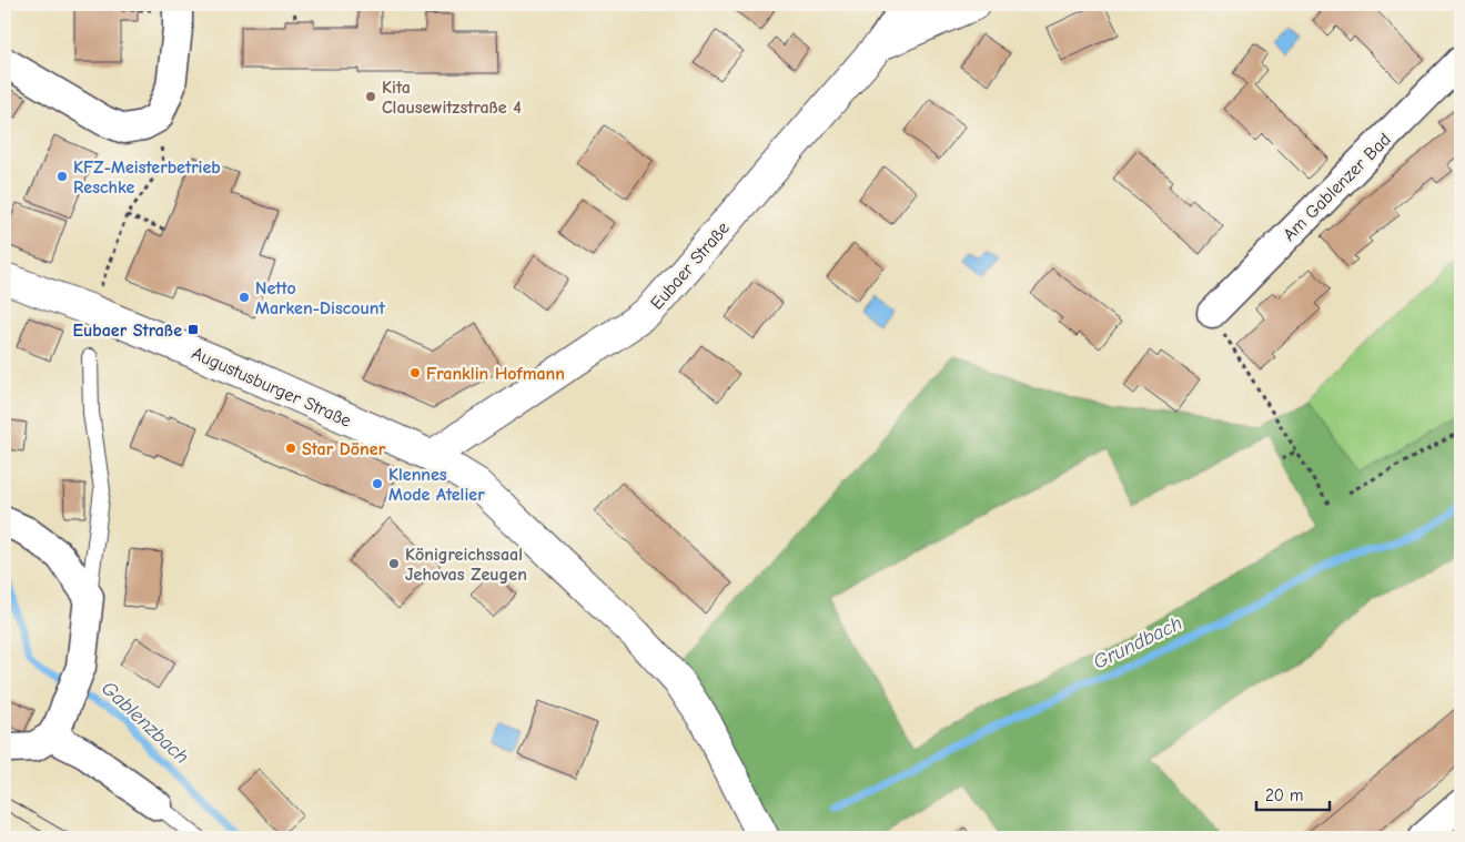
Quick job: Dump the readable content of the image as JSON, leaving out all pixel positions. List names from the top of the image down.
{
  "streets": {
    "main road": ["Eubaer Straße", "Augustusburger Straße"],
    "street": ["Am Gablenzer Bad"]
  },
  "crossings": [
    ["Eubaer Straße", "Augustusburger Straße"]
  ],
  "water": ["Grundbach", "Gablenzbach"],
  "places": {
    "other": [
      "Kita Clausewitzstraße 4",
      "KFZ-Meisterbetrieb Reschke",
      "Netto Marken-Discount",
      "Franklin Hofmann",
      "Star Döner",
      "Klennes Mode Atelier",
      "Königreichssaal Jehovas Zeugen"
    ],
    "transit": ["Eubaer Straße"]
  },
  "scale_bar": "20 m"
}
